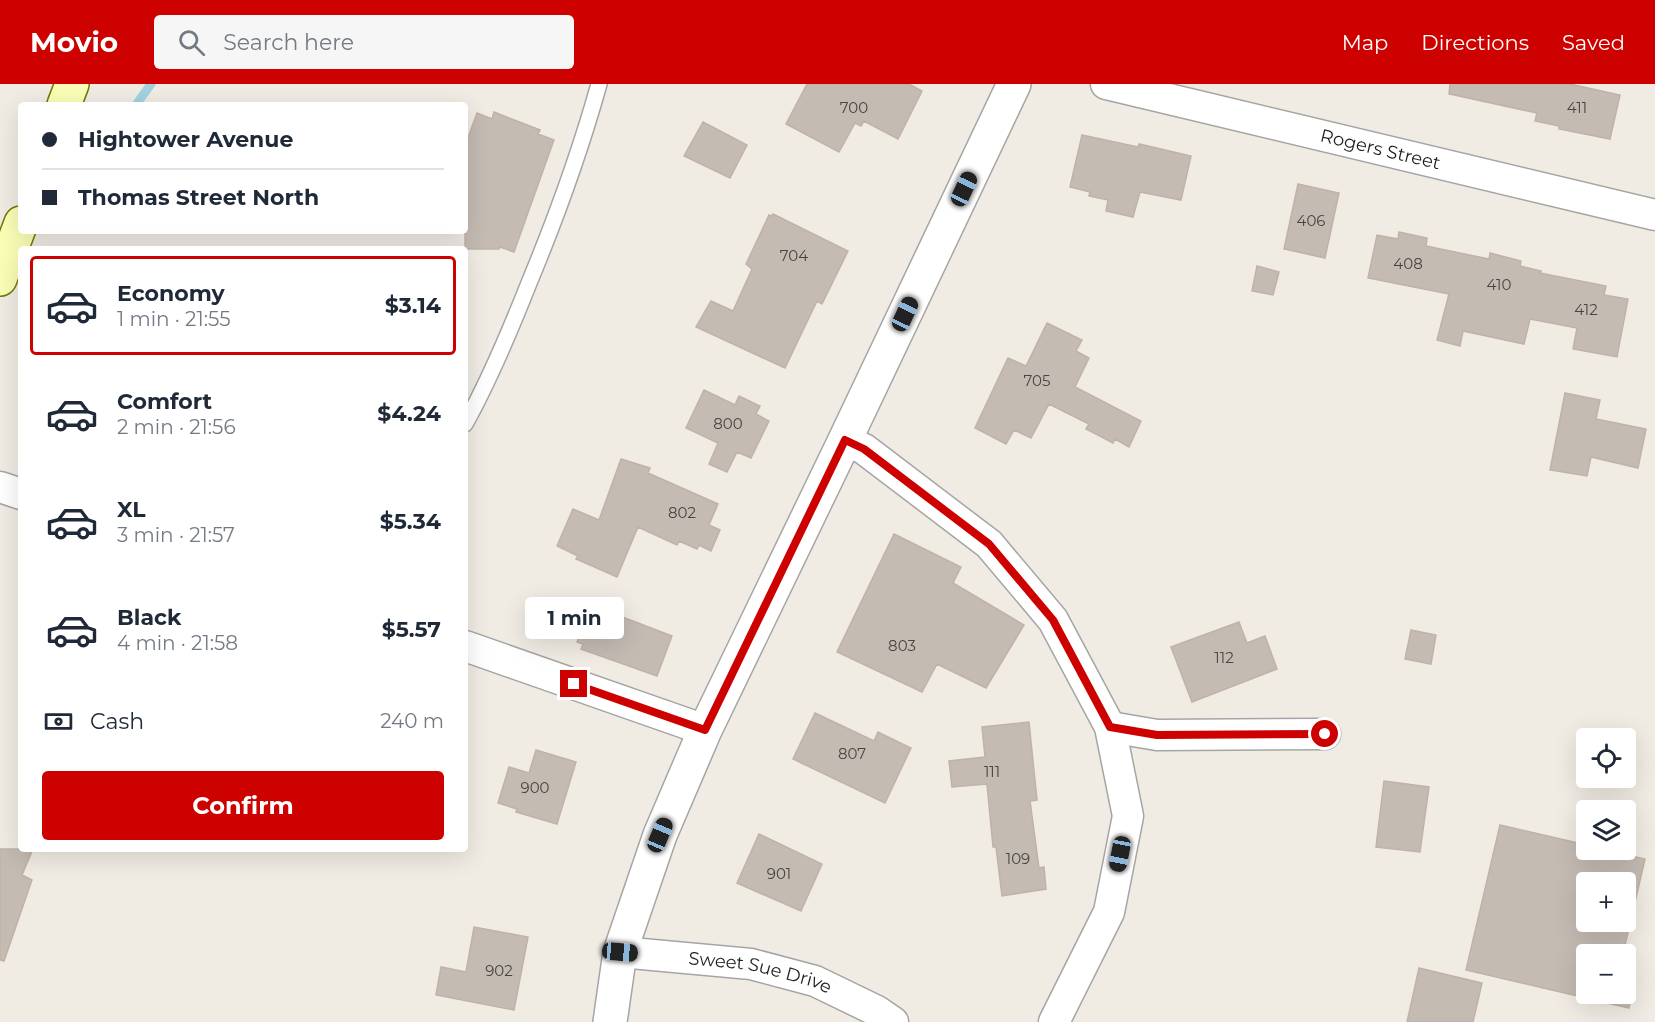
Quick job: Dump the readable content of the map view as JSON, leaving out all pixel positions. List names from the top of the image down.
{
  "streets": {
    "street": ["Rogers Street", "Sweet Sue Drive"]
  },
  "house_numbers": [
    "700",
    "411",
    "406",
    "704",
    "408",
    "410",
    "412",
    "705",
    "800",
    "802",
    "803",
    "112",
    "807",
    "111",
    "900",
    "109",
    "901",
    "902"
  ],
  "page": {
    "header": "Movio",
    "search": "Search here",
    "nav": ["Map", "Directions", "Saved"],
    "banner": ["Hightower Avenue", "Thomas Street North"],
    "list": [
      {
        "name": "Economy",
        "note": "1 min · 21:55",
        "value": "$3.14"
      },
      {
        "name": "Comfort",
        "note": "2 min · 21:56",
        "value": "$4.24"
      },
      {
        "name": "XL",
        "note": "3 min · 21:57",
        "value": "$5.34"
      },
      {
        "name": "Black",
        "note": "4 min · 21:58",
        "value": "$5.57"
      }
    ],
    "bubble": "1 min",
    "pay": ["Cash", "240 m"],
    "map_buttons": ["+", "−"],
    "buttons": "Confirm"
  }
}
